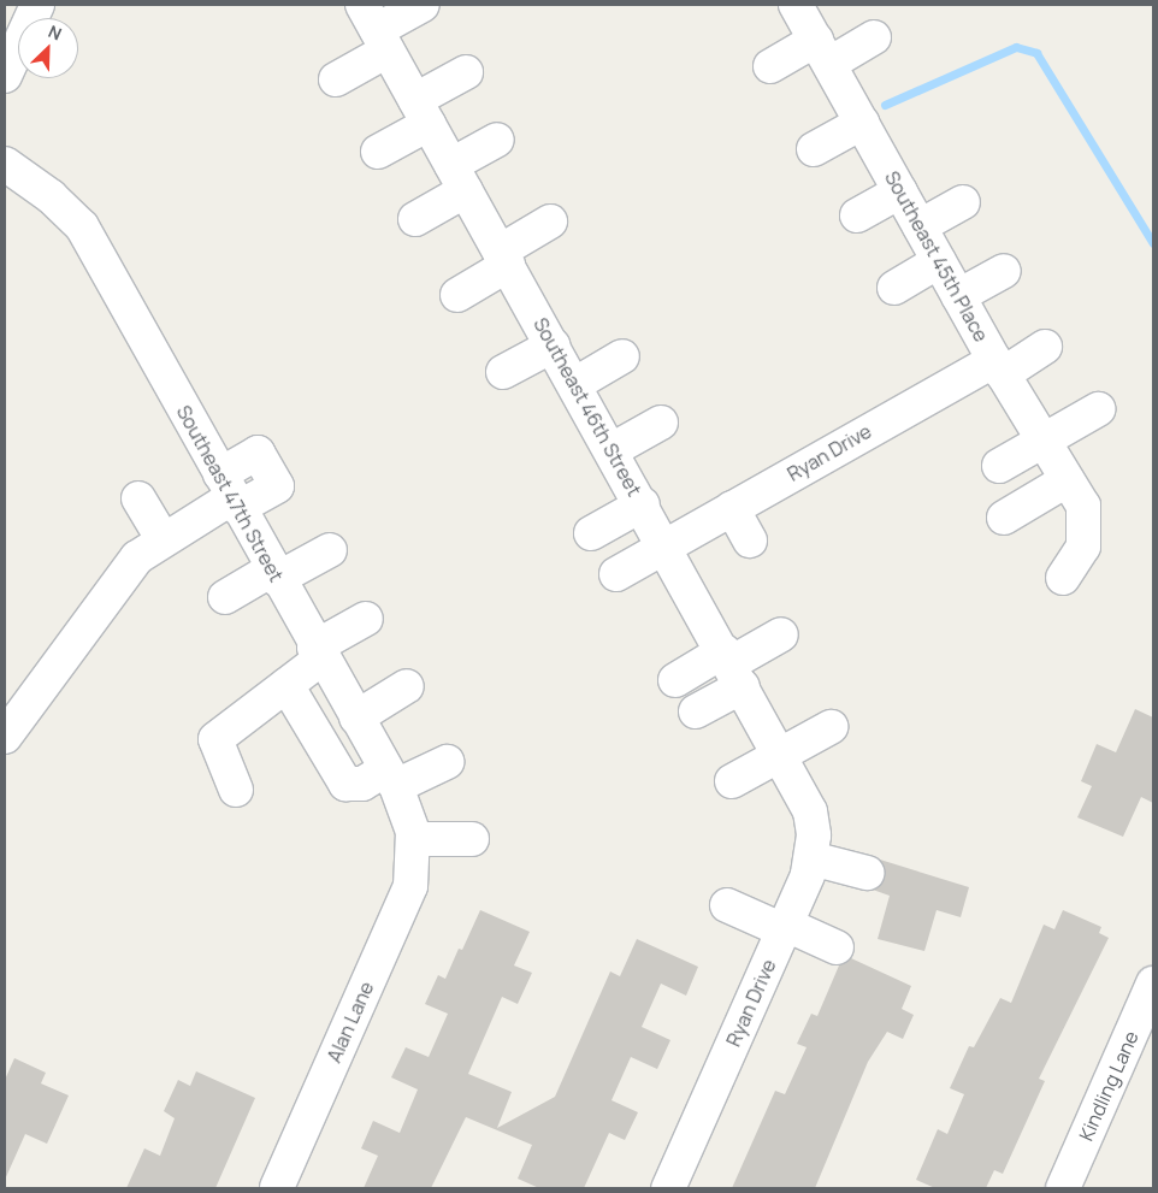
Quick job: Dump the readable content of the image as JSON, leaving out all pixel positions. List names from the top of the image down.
{
  "streets": {
    "street": [
      "Southeast 45th Place",
      "Southeast 46th Street",
      "Ryan Drive",
      "Southeast 47th Street",
      "Alan Lane",
      "Kindling Lane"
    ]
  },
  "crossings": [
    ["Southeast 45th Place", "Ryan Drive"],
    ["Southeast 46th Street", "Ryan Drive"],
    ["Southeast 47th Street", "Alan Lane"]
  ],
  "north": "top right"
}
